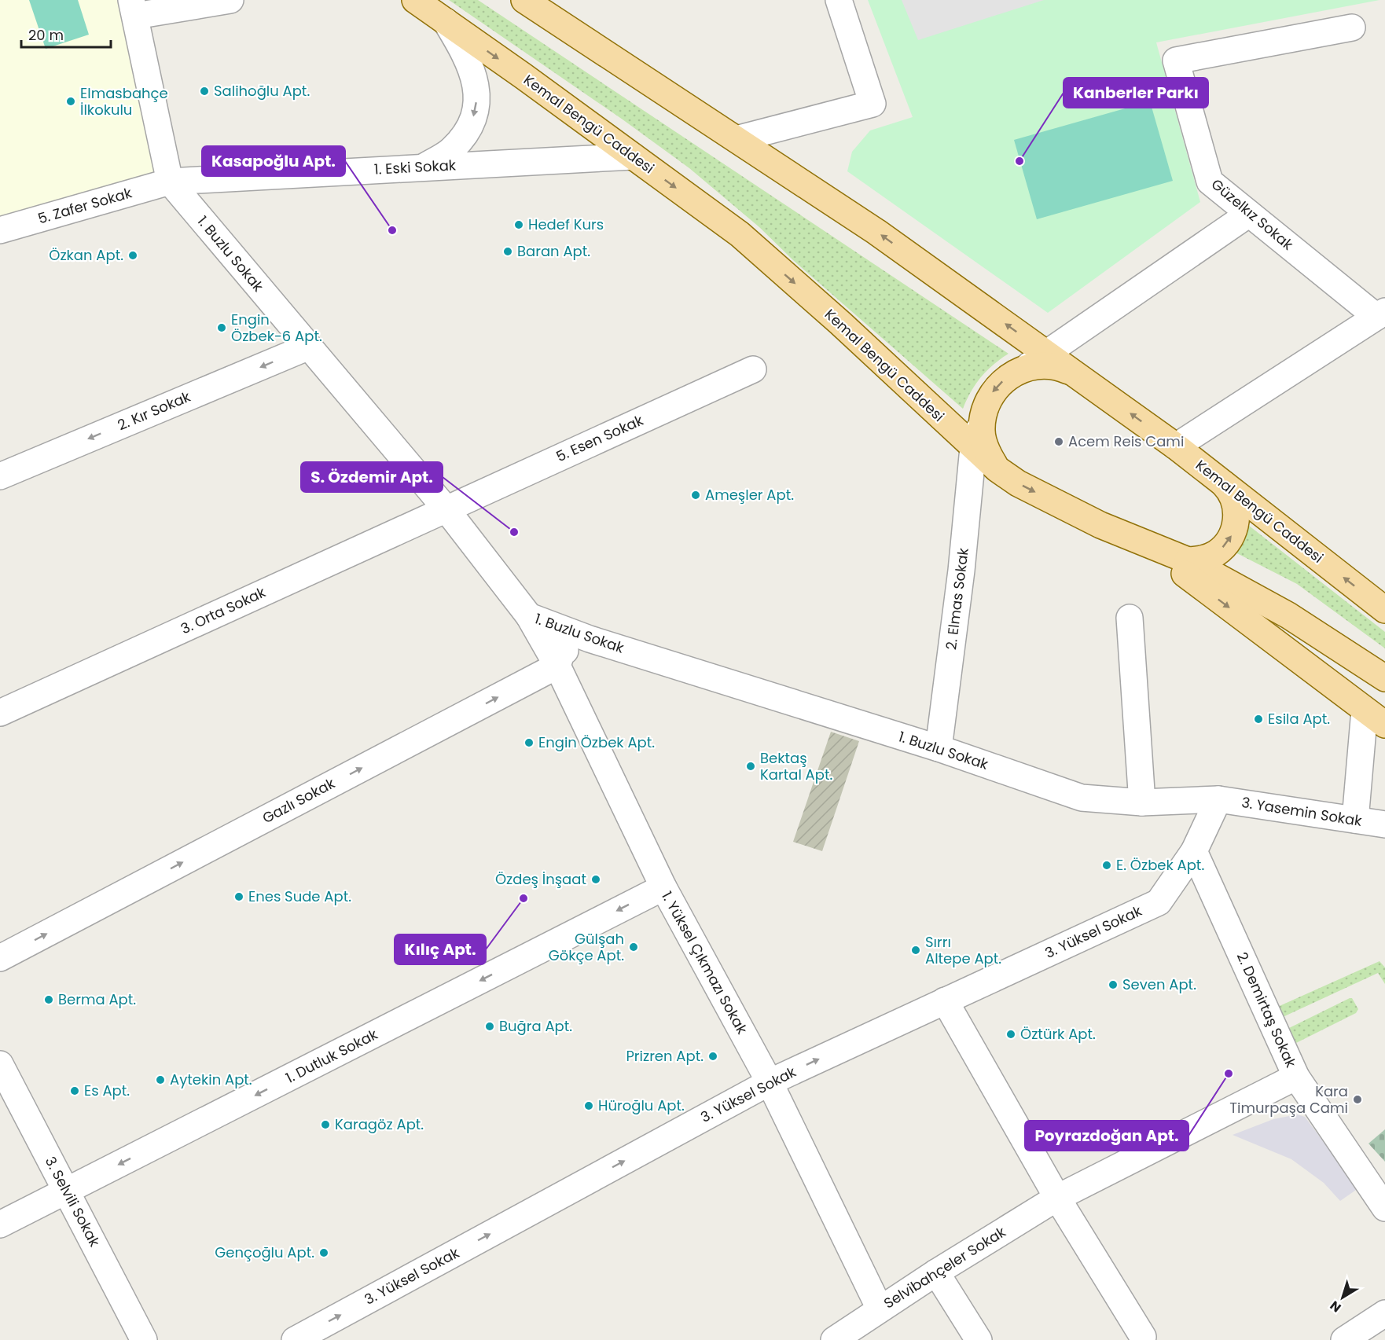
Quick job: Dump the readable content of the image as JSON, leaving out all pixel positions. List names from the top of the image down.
{
  "streets": {
    "main road": ["Kemal Bengü Caddesi"],
    "street": [
      "1. Eski Sokak",
      "5. Zafer Sokak",
      "Güzelkız Sokak",
      "1. Buzlu Sokak",
      "2. Kır Sokak",
      "5. Esen Sokak",
      "2. Elmas Sokak",
      "3. Orta Sokak",
      "Gazlı Sokak",
      "3. Yasemin Sokak",
      "3. Yüksel Sokak",
      "1. Yüksel Çıkmazı Sokak",
      "2. Demirtaş Sokak",
      "1. Dutluk Sokak",
      "3. Selvili Sokak",
      "Selvibahçeler Sokak"
    ]
  },
  "crossings": [
    ["Kemal Bengü Caddesi", "1. Eski Sokak"],
    ["Kemal Bengü Caddesi", "Güzelkız Sokak"],
    ["Kemal Bengü Caddesi", "2. Elmas Sokak"],
    ["1. Eski Sokak", "5. Zafer Sokak"],
    ["1. Eski Sokak", "1. Buzlu Sokak"],
    ["5. Zafer Sokak", "1. Buzlu Sokak"],
    ["1. Buzlu Sokak", "2. Kır Sokak"],
    ["1. Buzlu Sokak", "5. Esen Sokak"],
    ["1. Buzlu Sokak", "2. Elmas Sokak"],
    ["1. Buzlu Sokak", "3. Orta Sokak"],
    ["1. Buzlu Sokak", "Gazlı Sokak"],
    ["1. Buzlu Sokak", "3. Yasemin Sokak"],
    ["1. Buzlu Sokak", "1. Yüksel Çıkmazı Sokak"],
    ["5. Esen Sokak", "3. Orta Sokak"],
    ["Gazlı Sokak", "1. Yüksel Çıkmazı Sokak"],
    ["3. Yüksel Sokak", "1. Yüksel Çıkmazı Sokak"],
    ["3. Yüksel Sokak", "2. Demirtaş Sokak"],
    ["1. Yüksel Çıkmazı Sokak", "1. Dutluk Sokak"],
    ["1. Yüksel Çıkmazı Sokak", "Selvibahçeler Sokak"],
    ["2. Demirtaş Sokak", "Selvibahçeler Sokak"],
    ["1. Dutluk Sokak", "3. Selvili Sokak"]
  ],
  "one_way": [
    "2. Kır Sokak",
    "Gazlı Sokak",
    "3. Yüksel Sokak",
    "1. Dutluk Sokak"
  ],
  "places": [
    "Salihoğlu Apt.",
    "Elmasbahçe İlkokulu",
    "Kanberler Parkı",
    "Hedef Kurs",
    "Kasapoğlu Apt.",
    "Baran Apt.",
    "Özkan Apt.",
    "Engin Özbek-6 Apt.",
    "Acem Reis Cami",
    "Ameşler Apt.",
    "S. Özdemir Apt.",
    "Esila Apt.",
    "Engin Özbek Apt.",
    "Bektaş Kartal Apt.",
    "E. Özbek Apt.",
    "Özdeş İnşaat",
    "Enes Sude Apt.",
    "Kılıç Apt.",
    "Gülşah Gökçe Apt.",
    "Sırrı Altepe Apt.",
    "Seven Apt.",
    "Berma Apt.",
    "Buğra Apt.",
    "Öztürk Apt.",
    "Prizren Apt.",
    "Poyrazdoğan Apt.",
    "Aytekin Apt.",
    "Es Apt.",
    "Kara Timurpaşa Cami",
    "Hüroğlu Apt.",
    "Karagöz Apt.",
    "Gençoğlu Apt."
  ],
  "scale_bar": "20 m",
  "north": "bottom left"
}
